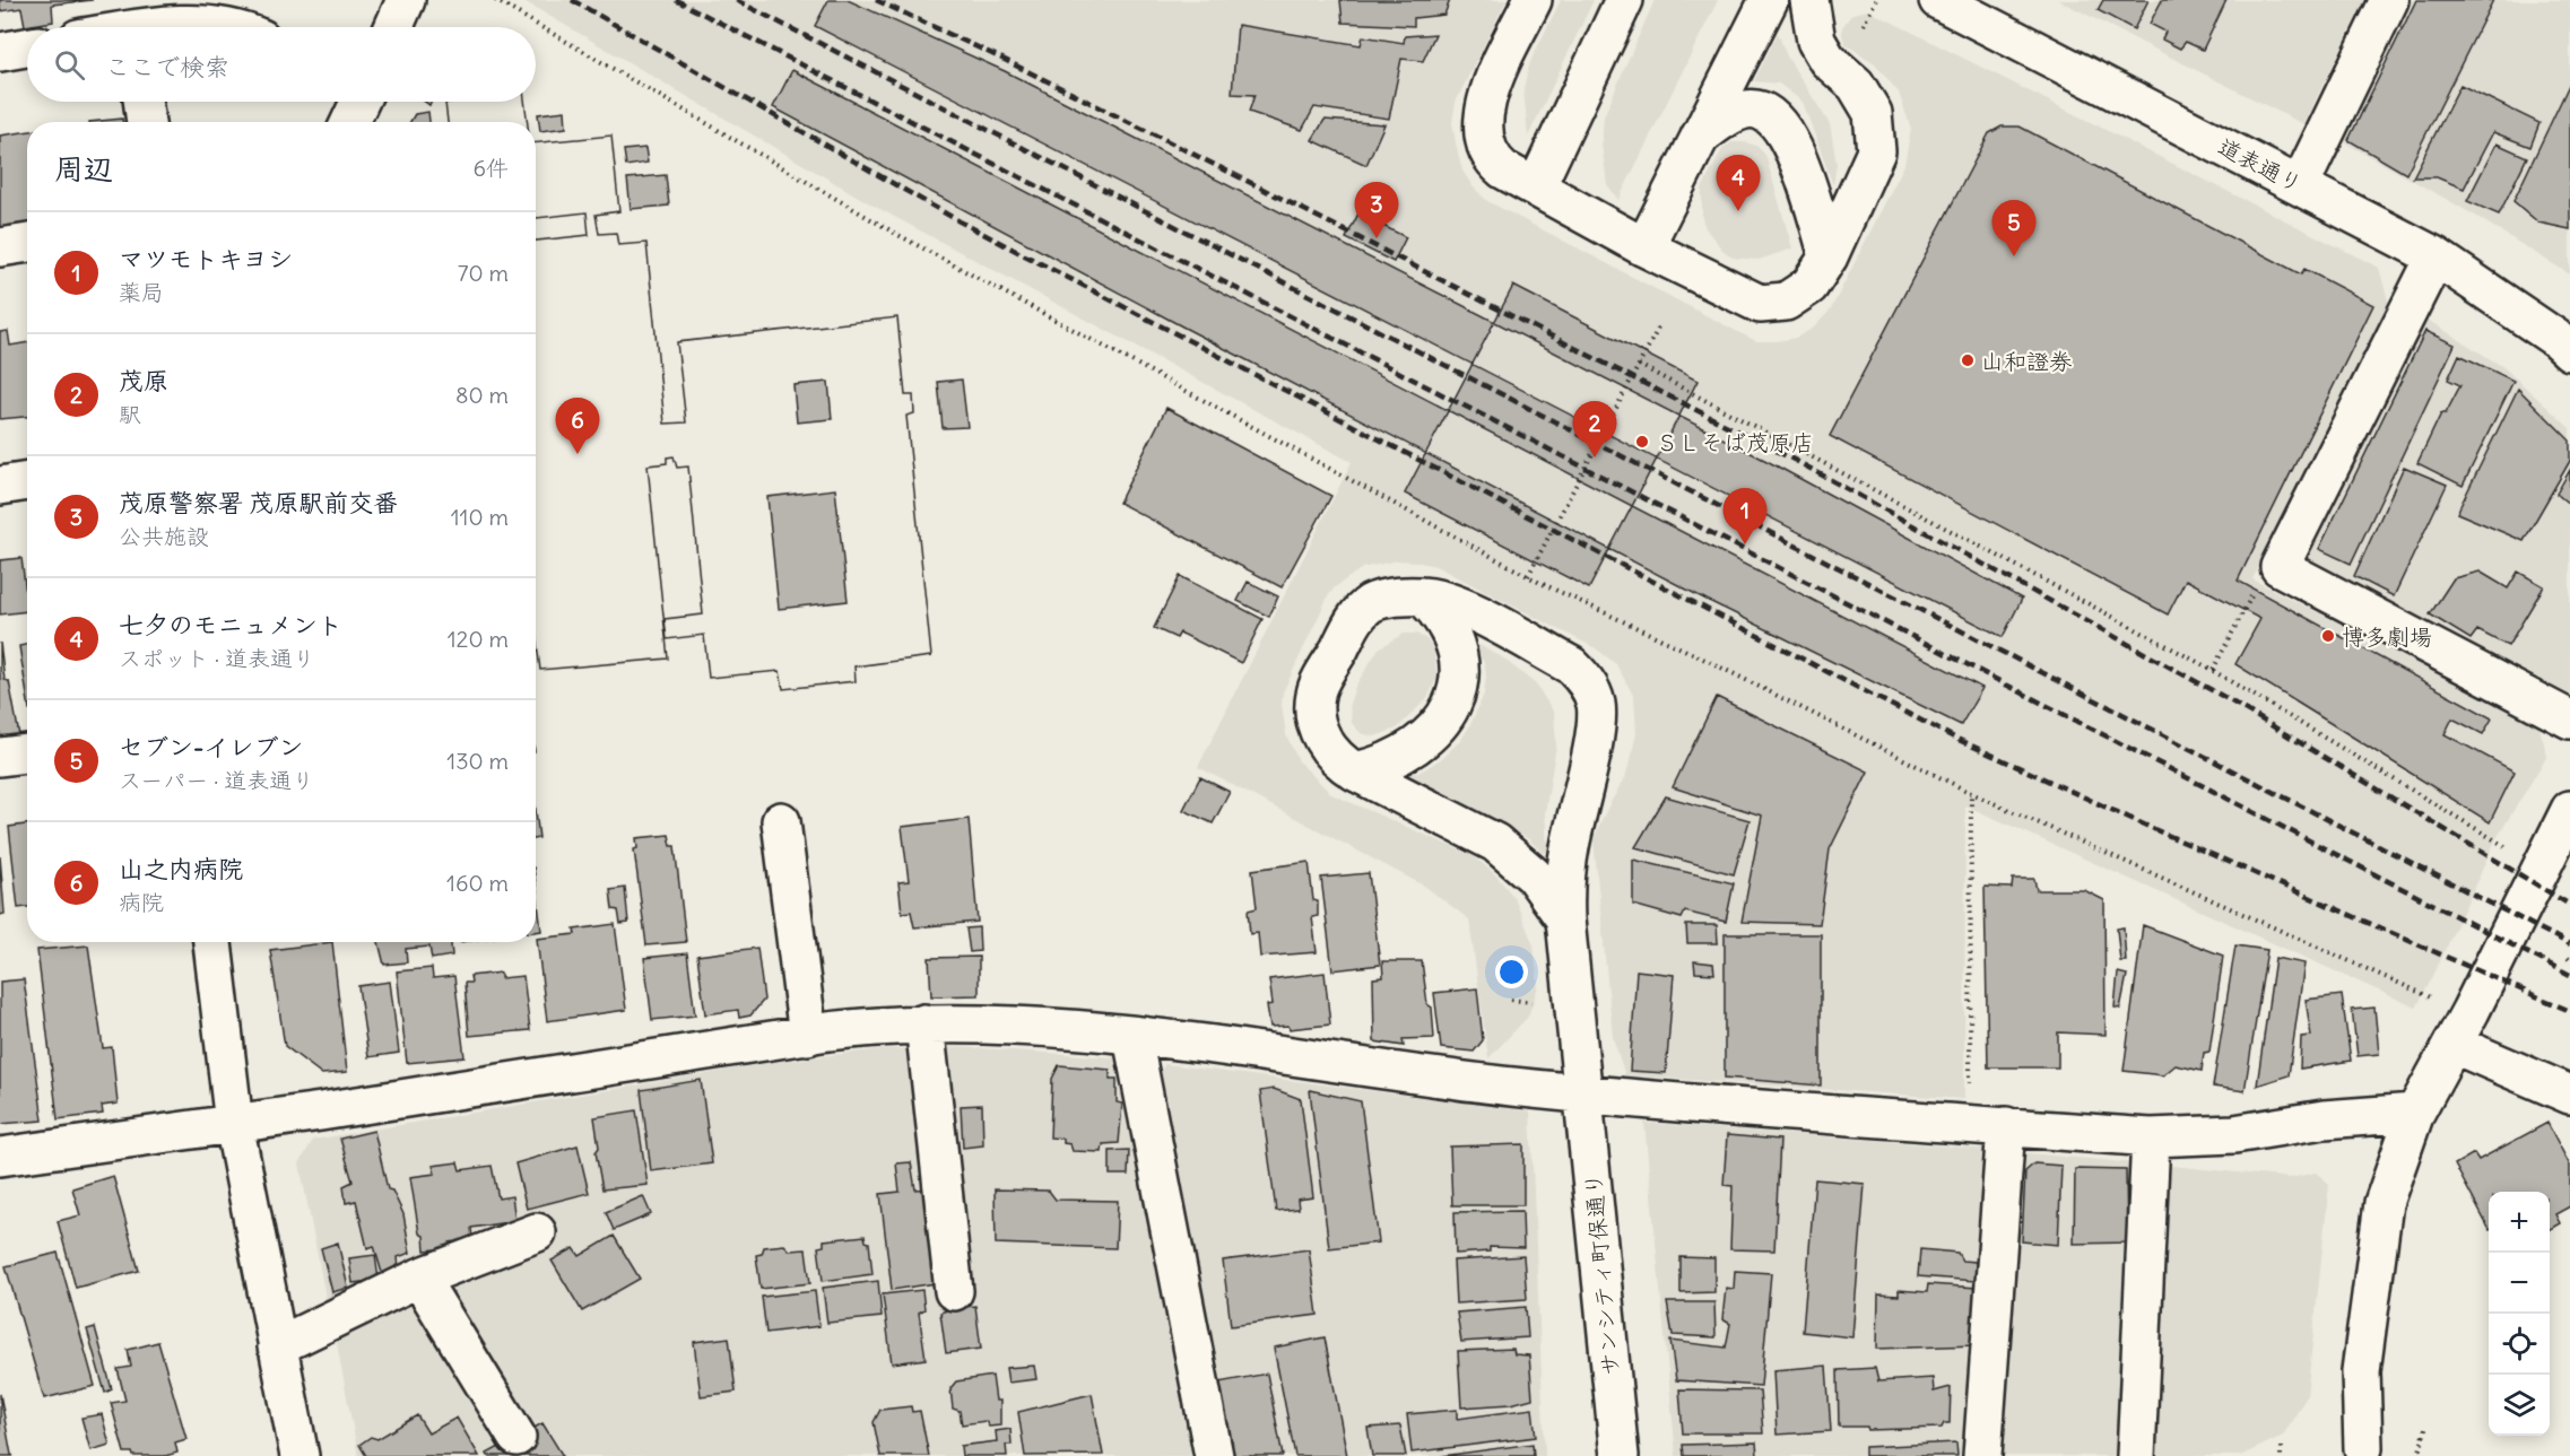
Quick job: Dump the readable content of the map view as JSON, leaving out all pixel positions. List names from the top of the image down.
{
  "streets": {
    "street": ["道表通り", "サンシティ町保通り"]
  },
  "places": ["山和證券", "ＳＬそば茂原店", "博多劇場"],
  "page": {
    "search": "ここで検索",
    "heading": ["周辺", "6件"],
    "pins": [
      "4",
      "3",
      "5",
      "6",
      "2",
      "1"
    ],
    "list": [
      {
        "mark": "1",
        "name": "マツモトキヨシ",
        "note": "薬局",
        "value": "70 m"
      },
      {
        "mark": "2",
        "name": "茂原",
        "note": "駅",
        "value": "80 m"
      },
      {
        "mark": "3",
        "name": "茂原警察署 茂原駅前交番",
        "note": "公共施設",
        "value": "110 m"
      },
      {
        "mark": "4",
        "name": "七夕のモニュメント",
        "note": "スポット · 道表通り",
        "value": "120 m"
      },
      {
        "mark": "5",
        "name": "セブン-イレブン",
        "note": "スーパー · 道表通り",
        "value": "130 m"
      },
      {
        "mark": "6",
        "name": "山之内病院",
        "note": "病院",
        "value": "160 m"
      }
    ],
    "map_buttons": ["+", "−"]
  }
}
